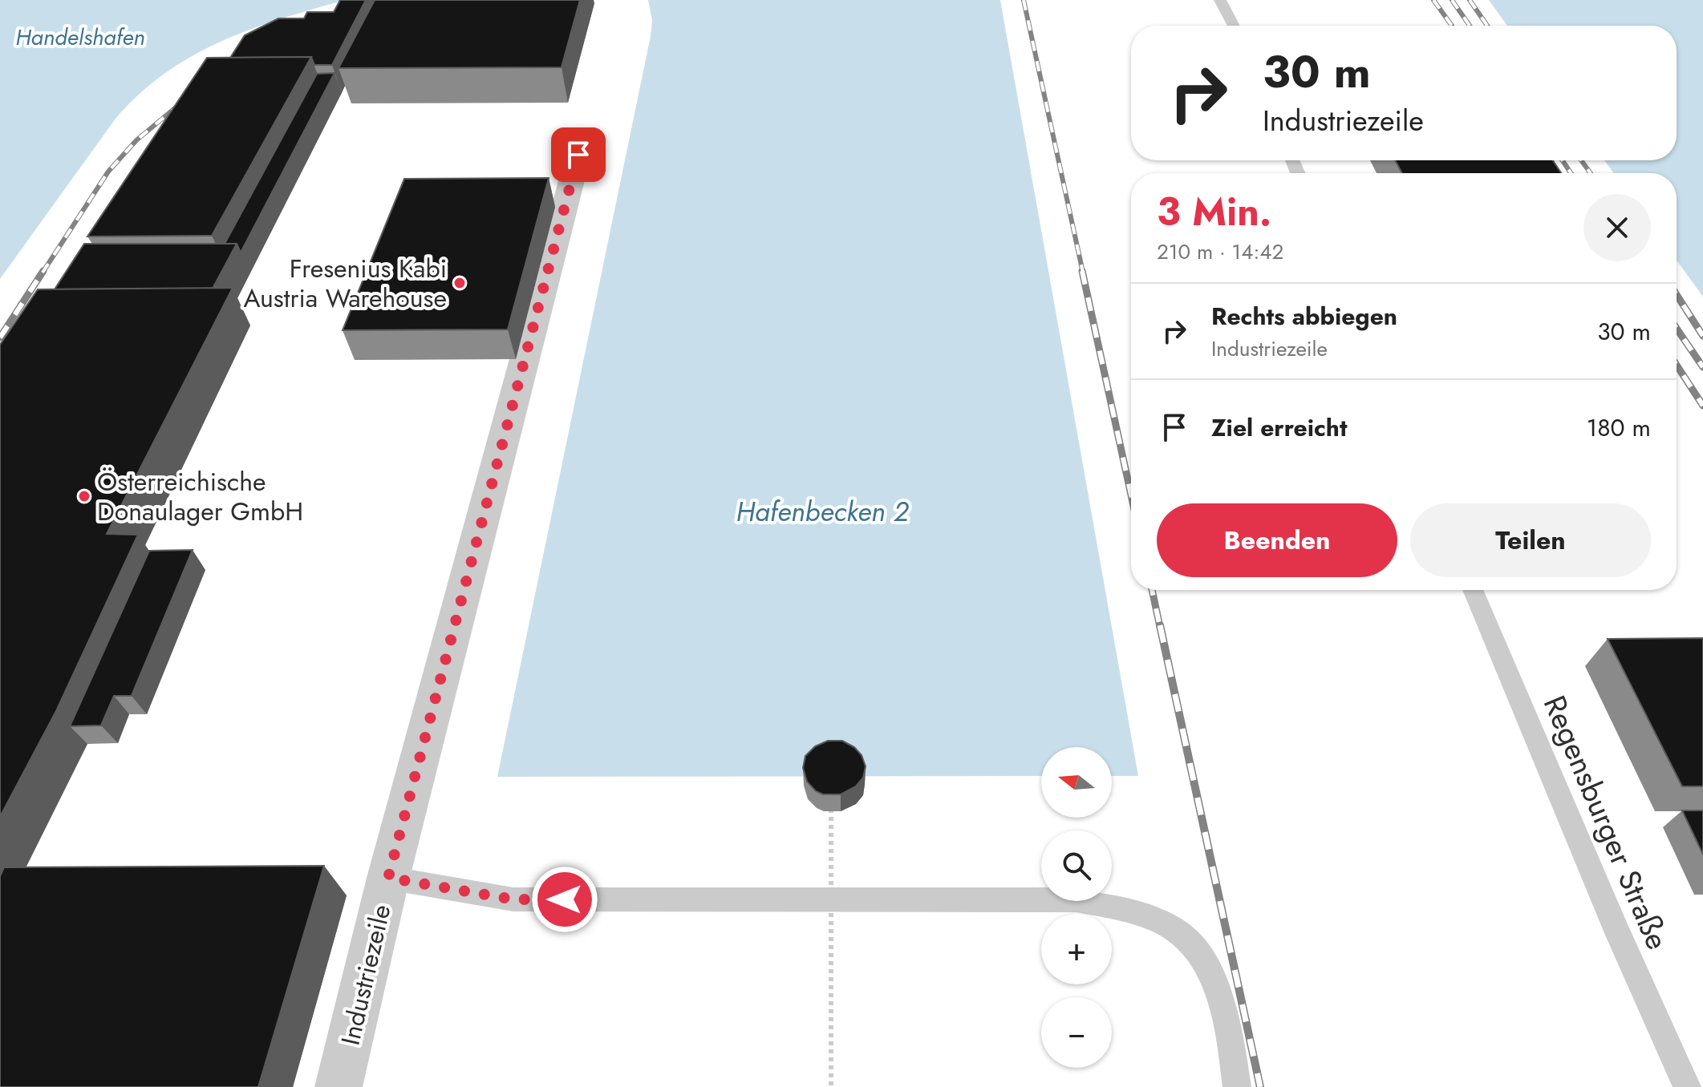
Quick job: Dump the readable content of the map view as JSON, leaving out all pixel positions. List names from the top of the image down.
{
  "streets": {
    "street": ["Industriezeile"],
    "lane": ["Regensburger Straße"]
  },
  "water": ["Handelshafen", "Hafenbecken 2"],
  "places": ["Fresenius Kabi Austria Warehouse", "Österreichische Donaulager GmbH"],
  "north": "left",
  "page": {
    "turn": ["30 m", "Industriezeile"],
    "heading": ["3 Min.", "210 m · 14:42"],
    "list": [
      {
        "name": "Rechts abbiegen",
        "note": "Industriezeile",
        "value": "30 m"
      },
      {
        "name": "Ziel erreicht",
        "value": "180 m"
      }
    ],
    "buttons": ["Beenden", "Teilen"],
    "map_buttons": ["+", "−"]
  }
}
